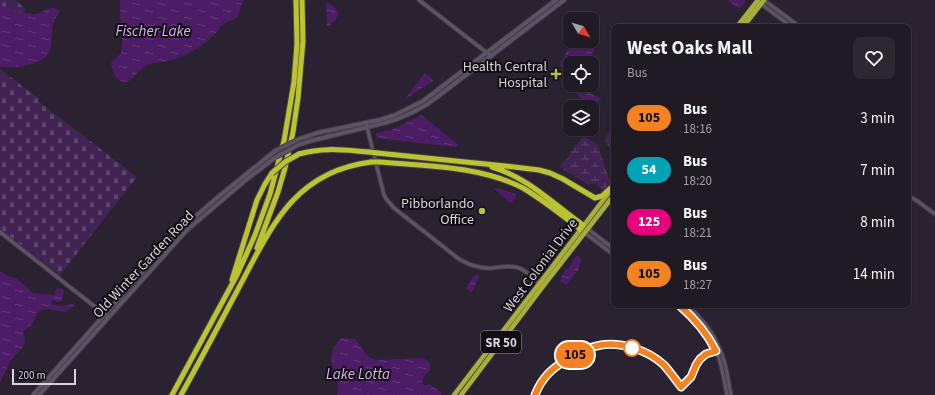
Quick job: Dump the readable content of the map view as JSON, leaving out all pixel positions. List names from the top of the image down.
{
  "streets": {
    "highway": ["West Colonial Drive", "SR 50"],
    "main road": ["Old Winter Garden Road"]
  },
  "water": ["Fischer Lake", "Lake Lotta"],
  "places": {
    "health": ["Health Central Hospital"],
    "other": ["Pibborlando Office"]
  },
  "lines": ["bus line 105"],
  "scale_bar": "200 m",
  "north": "bottom right",
  "page": {
    "on_map": "105",
    "heading": ["West Oaks Mall", "Bus"],
    "list": [
      {
        "mark": "105",
        "name": "Bus",
        "note": "18:16",
        "value": "3 min"
      },
      {
        "mark": "54",
        "name": "Bus",
        "note": "18:20",
        "value": "7 min"
      },
      {
        "mark": "125",
        "name": "Bus",
        "note": "18:21",
        "value": "8 min"
      },
      {
        "mark": "105",
        "name": "Bus",
        "note": "18:27",
        "value": "14 min"
      }
    ],
    "scale": "200 m"
  }
}
